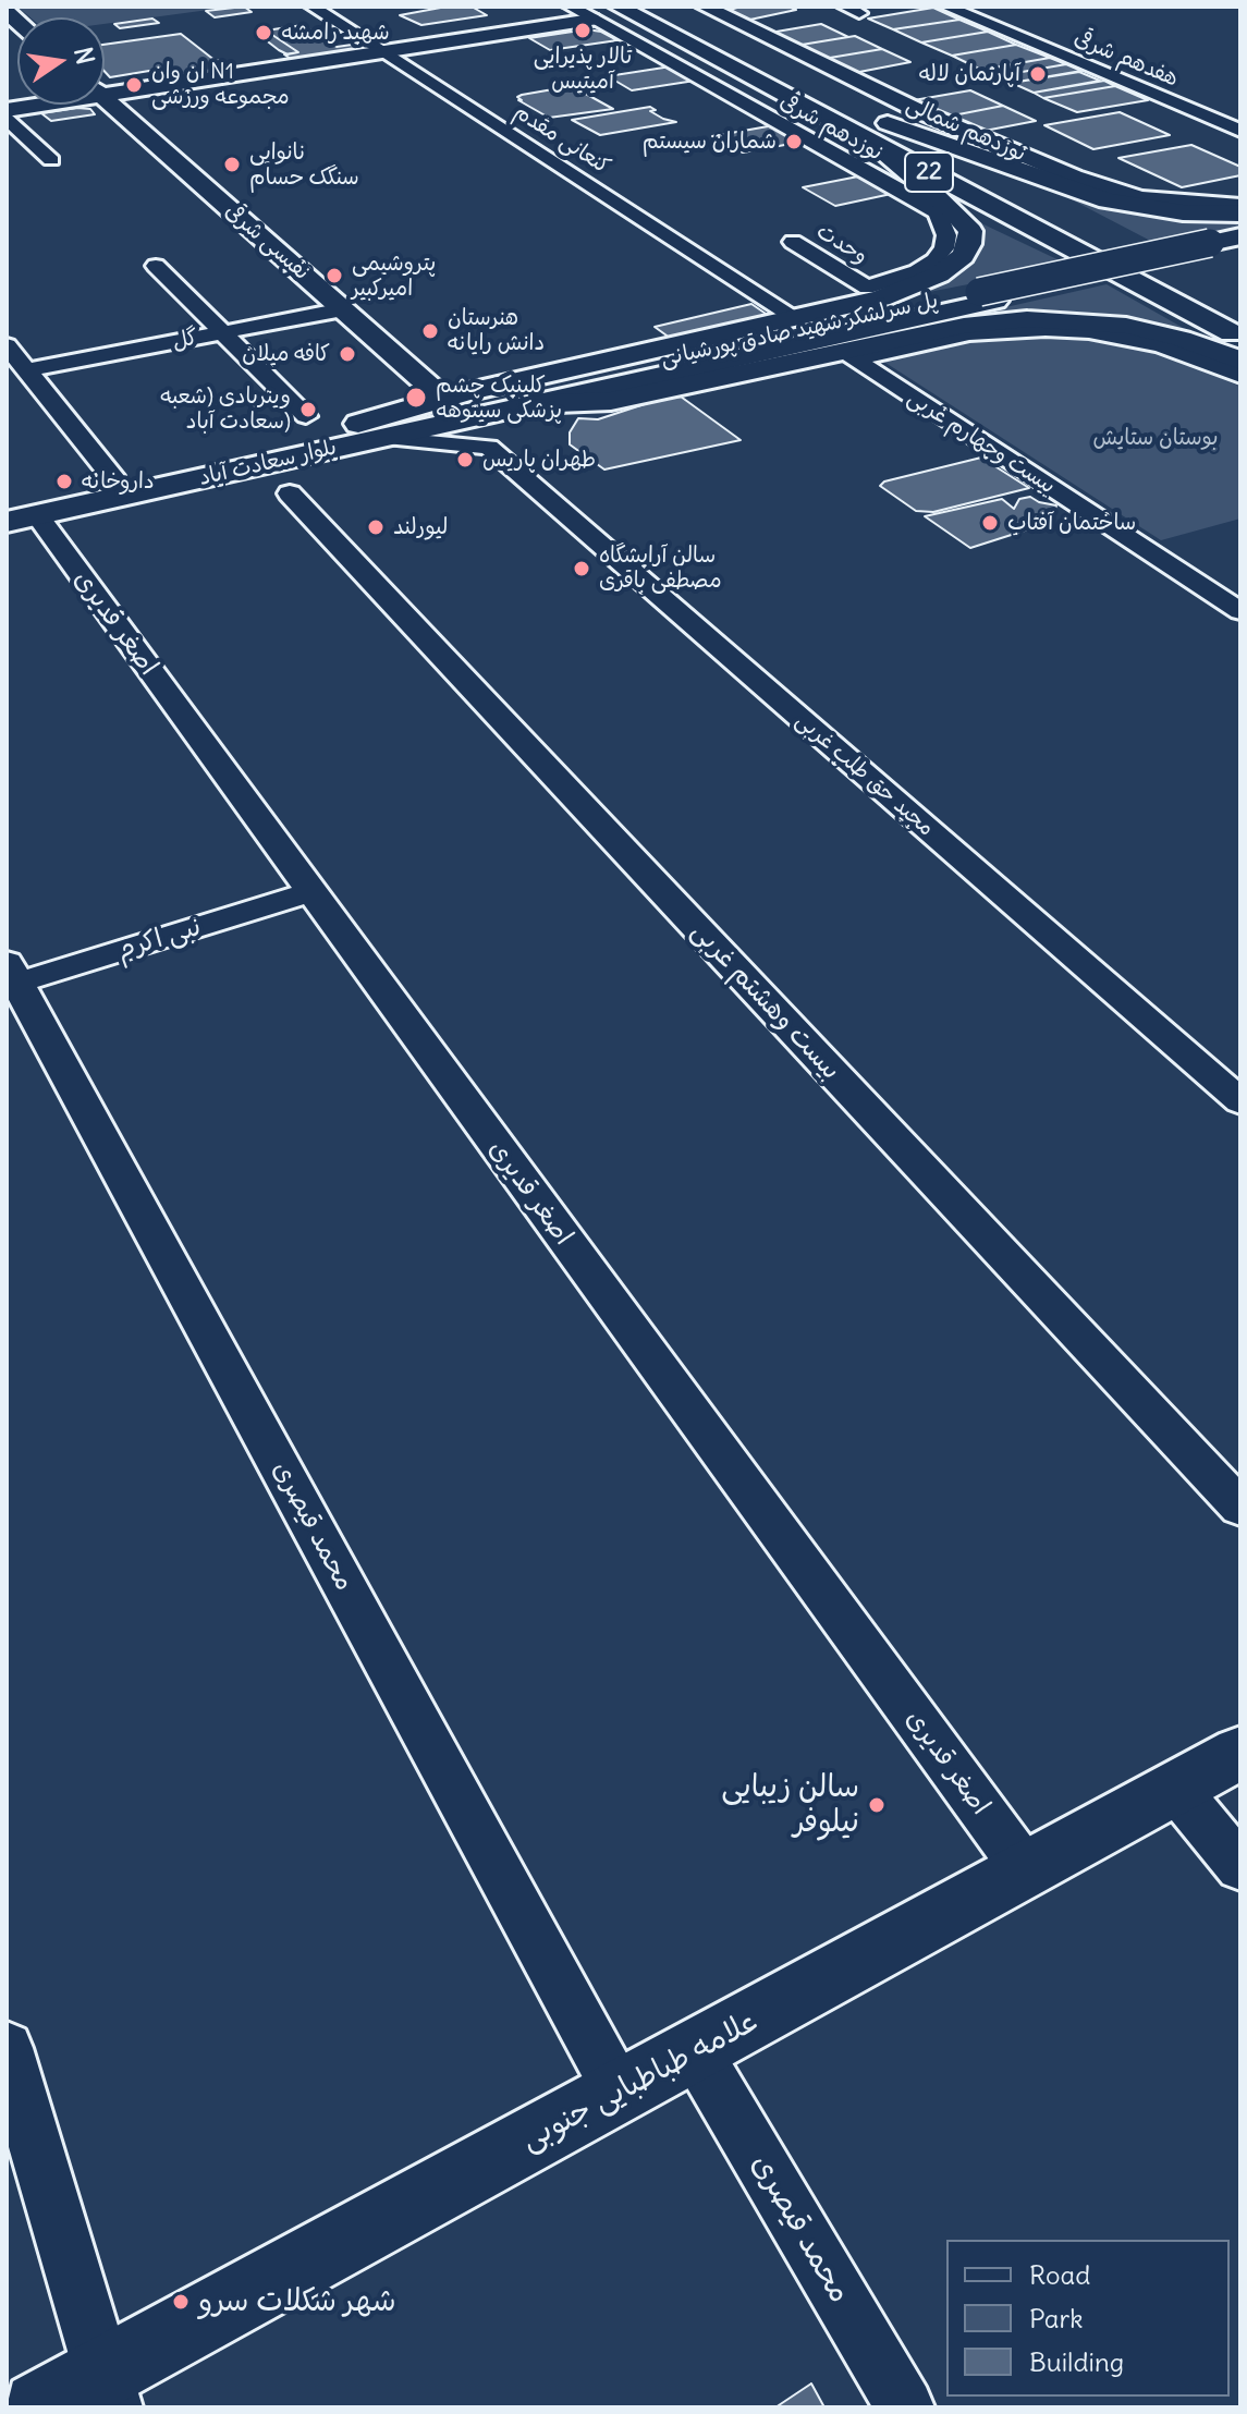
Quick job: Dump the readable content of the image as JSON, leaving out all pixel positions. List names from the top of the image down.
{
  "streets": {
    "main road": ["22", "پل سرلشکر شهید صادق پورشیانی", "بلوار سعادت آباد"],
    "street": [
      "هفدهم شرقی",
      "نوزدهم شرقی",
      "نوزدهم شمالی",
      "کنعانی مقدم",
      "نفیسی شرقی",
      "وحدت",
      "گل",
      "بیست وچهارم غربی",
      "اصغر قدیری",
      "مجید حق طلب غربی",
      "نبی اکرم",
      "بیست وهشتم غربی",
      "محمد قیصری",
      "علامه طباطبایی جنوبی"
    ]
  },
  "crossings": [
    ["نوزدهم شرقی", "وحدت"],
    ["نفیسی شرقی", "گل"],
    ["پل سرلشکر شهید صادق پورشیانی", "بلوار سعادت آباد"],
    ["پل سرلشکر شهید صادق پورشیانی", "مجید حق طلب غربی"],
    ["بلوار سعادت آباد", "اصغر قدیری"],
    ["بلوار سعادت آباد", "مجید حق طلب غربی"],
    ["اصغر قدیری", "نبی اکرم"],
    ["اصغر قدیری", "علامه طباطبایی جنوبی"],
    ["نبی اکرم", "محمد قیصری"],
    ["محمد قیصری", "علامه طباطبایی جنوبی"]
  ],
  "parks": ["بوستان ستایش"],
  "places": [
    "تالار پذیرایی آمیتیس",
    "شهید رامشه",
    "آپارتمان لاله",
    "ان وان N1 مجموعه ورزشی",
    "شماران سیستم",
    "نانوایی سنگک حسام",
    "پتروشیمی امیرکبیر",
    "هنرستان دانش رایانه",
    "کافه میلان",
    "کلینیک چشم پزشکی سینوهه",
    "وینربادی (شعبه سعادت آباد)",
    "طهران پاریس",
    "داروخانه",
    "ساختمان آفتاب",
    "لیورلند",
    "سالن آرایشگاه مصطفی باقری",
    "سالن زیبایی نیلوفر",
    "شهر شکلات سرو"
  ],
  "legend": ["Road", "Park", "Building"],
  "north": "right"
}
